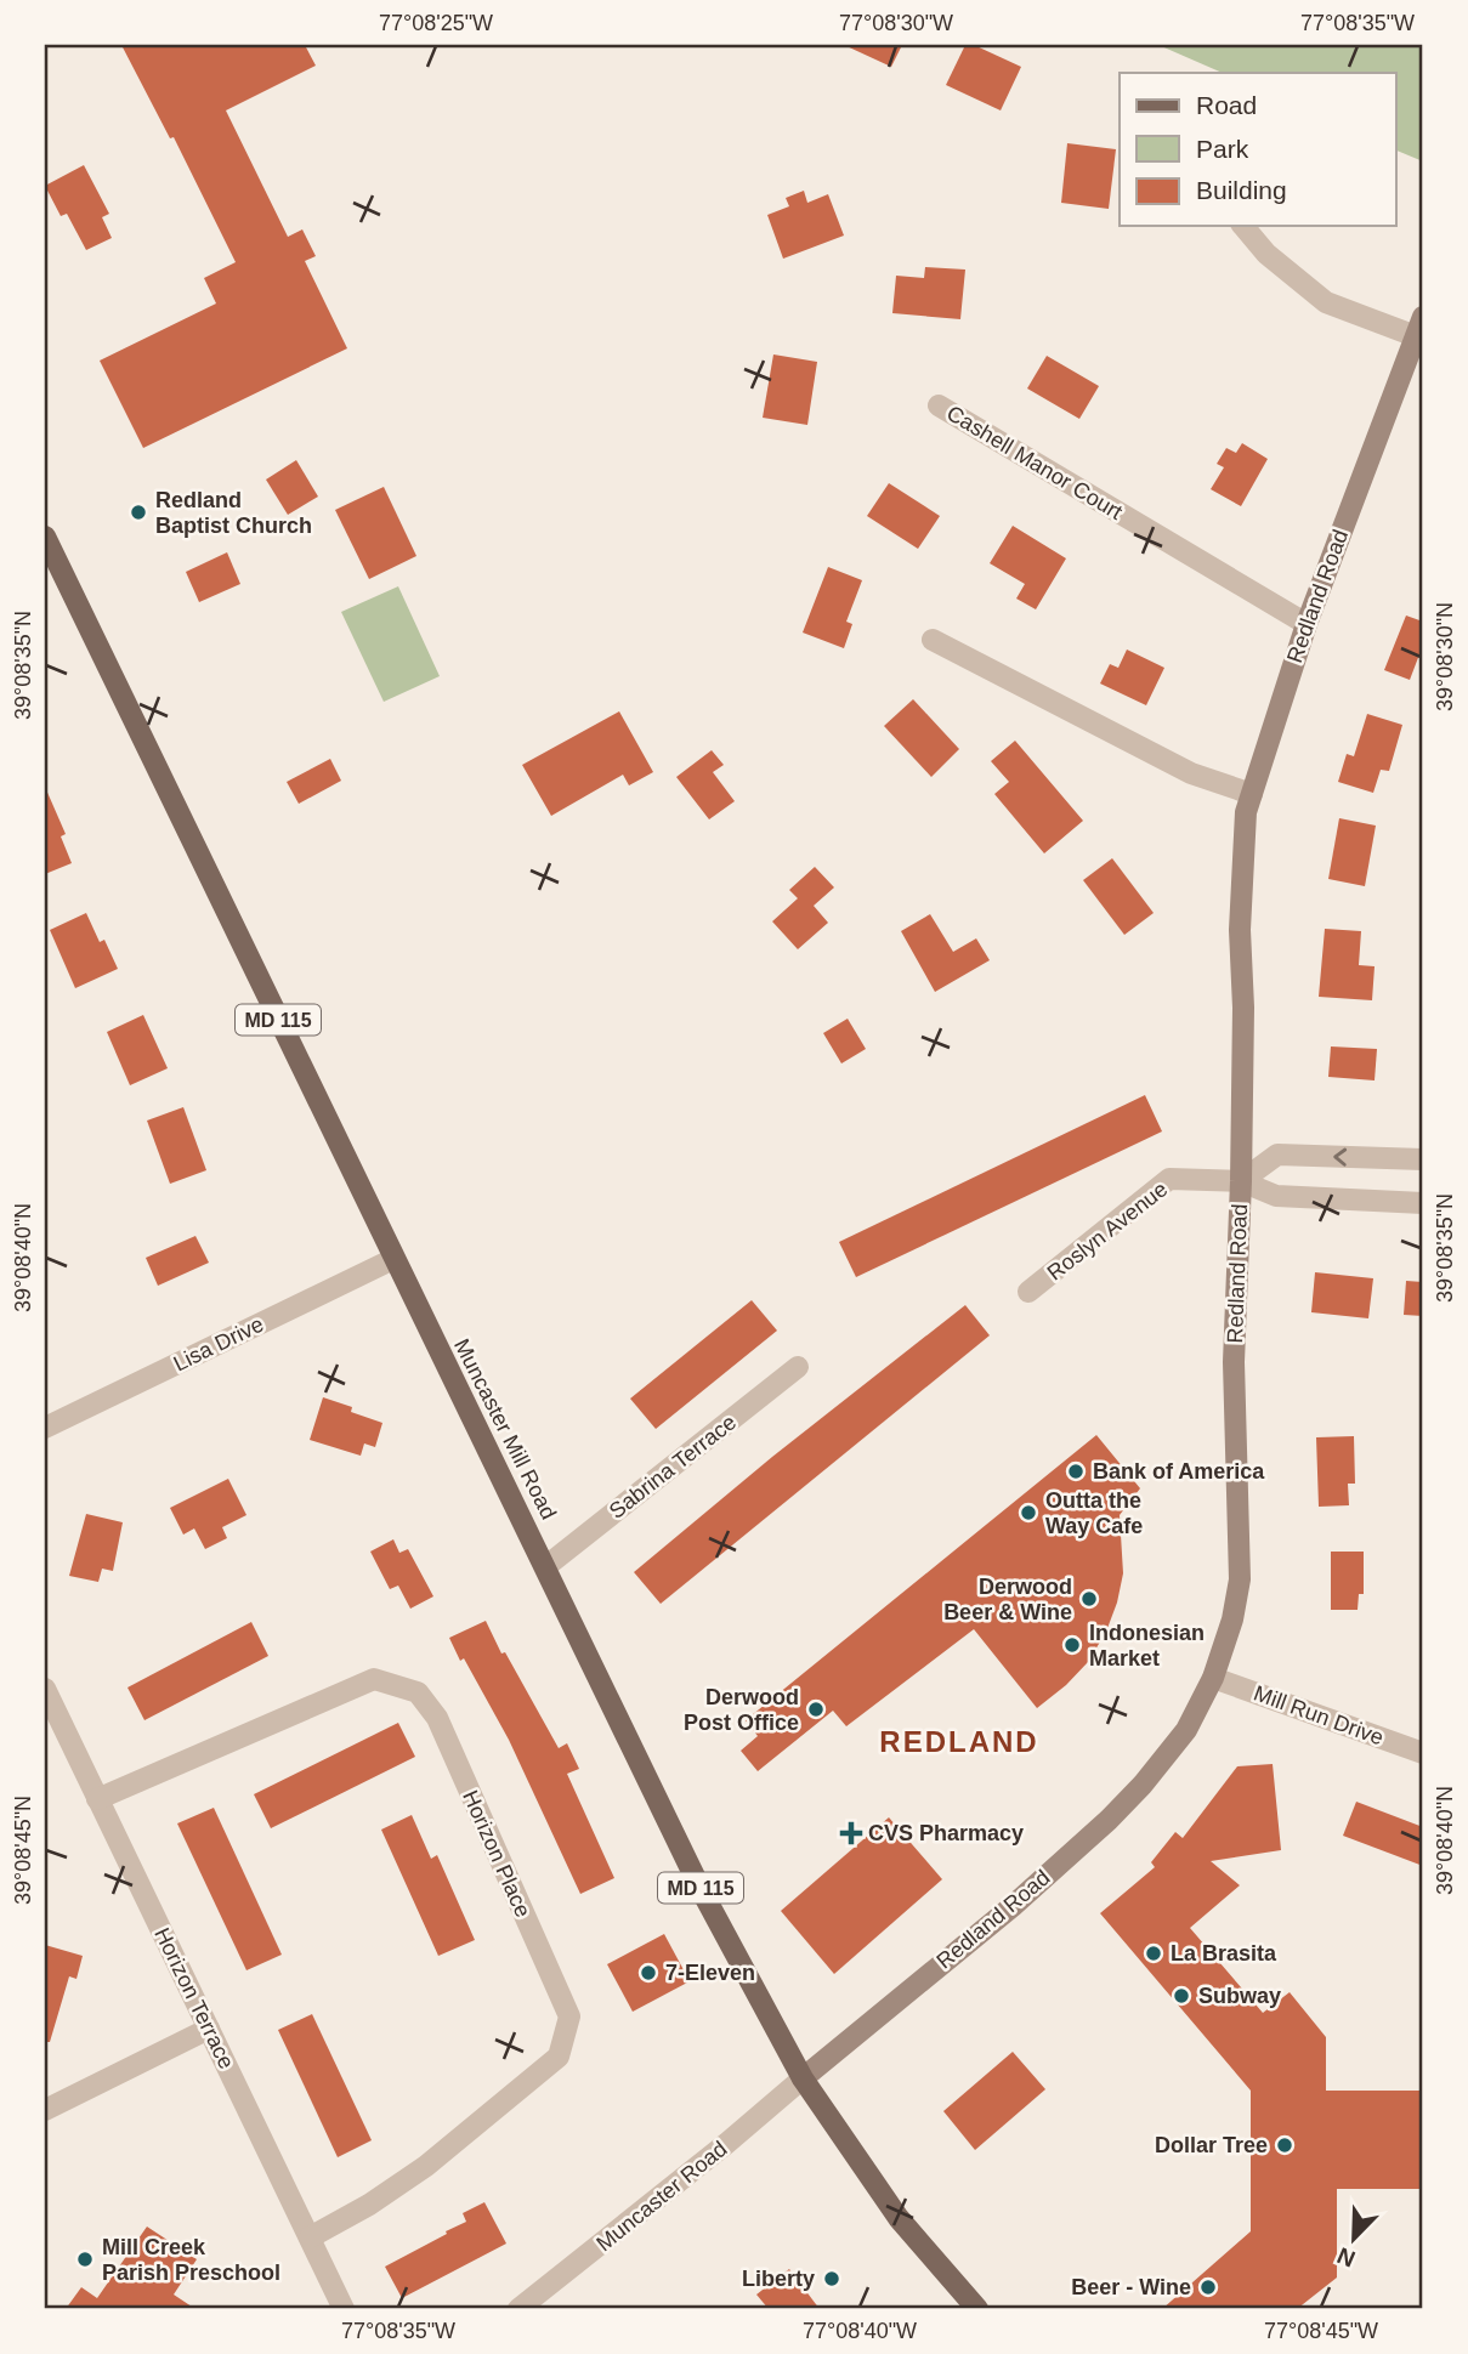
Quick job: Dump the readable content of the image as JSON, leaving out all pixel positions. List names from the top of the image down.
{
  "streets": {
    "main road": ["Redland Road", "MD 115", "Muncaster Mill Road"],
    "street": [
      "Cashell Manor Court",
      "Roslyn Avenue",
      "Lisa Drive",
      "Sabrina Terrace",
      "Mill Run Drive",
      "Horizon Place",
      "Horizon Terrace",
      "Muncaster Road"
    ]
  },
  "crossings": [
    ["Cashell Manor Court", "Redland Road"],
    ["Redland Road", "Roslyn Avenue"],
    ["Redland Road", "Muncaster Mill Road"],
    ["Redland Road", "Mill Run Drive"],
    ["Redland Road", "Muncaster Road"],
    ["Lisa Drive", "Muncaster Mill Road"],
    ["Muncaster Mill Road", "Sabrina Terrace"],
    ["Muncaster Mill Road", "Muncaster Road"],
    ["Horizon Place", "Horizon Terrace"]
  ],
  "districts": ["REDLAND"],
  "places": {
    "other": [
      "Redland Baptist Church",
      "Bank of America",
      "Outta the Way Cafe",
      "Derwood Beer & Wine",
      "Indonesian Market",
      "Derwood Post Office",
      "La Brasita",
      "7-Eleven",
      "Subway",
      "Dollar Tree",
      "Mill Creek Parish Preschool",
      "Liberty",
      "Beer - Wine"
    ],
    "health": ["CVS Pharmacy"]
  },
  "legend": ["Road", "Park", "Building"],
  "north": "bottom left",
  "coordinates": [
    "77°08'25\"W",
    "77°08'30\"W",
    "77°08'35\"W",
    "39°08'30\"N",
    "39°08'35\"N",
    "39°08'40\"N",
    "39°08'45\"N",
    "77°08'40\"W",
    "77°08'45\"W"
  ]
}
